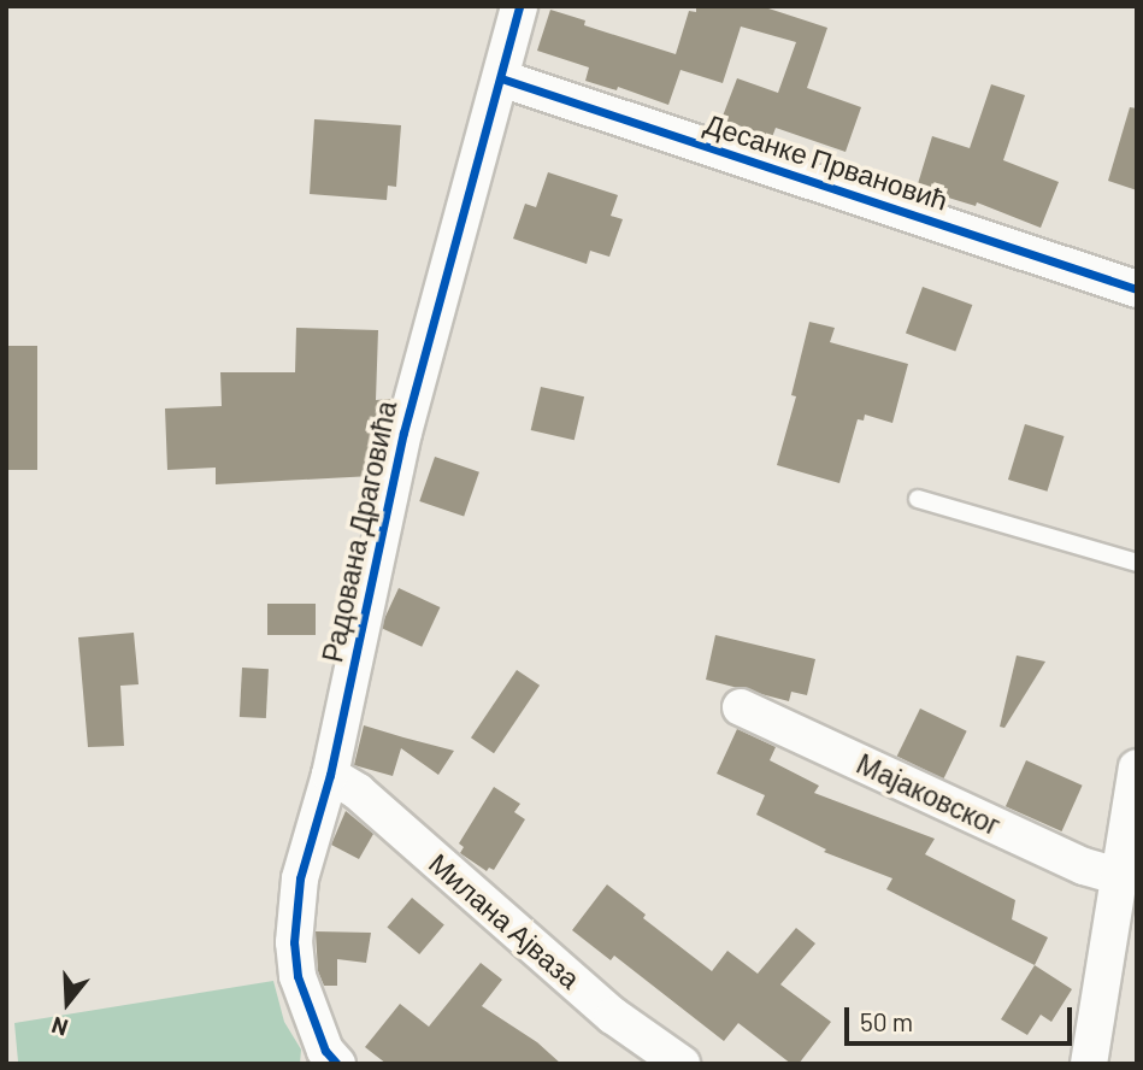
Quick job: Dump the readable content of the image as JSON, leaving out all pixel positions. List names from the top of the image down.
{
  "streets": {
    "street": [
      "Десанке Првановић",
      "Радована Драговића",
      "Мајаковског",
      "Милана Ајваза"
    ]
  },
  "crossings": [
    ["Десанке Првановић", "Радована Драговића"],
    ["Радована Драговића", "Милана Ајваза"]
  ],
  "scale_bar": "50 m",
  "north": "bottom"
}
